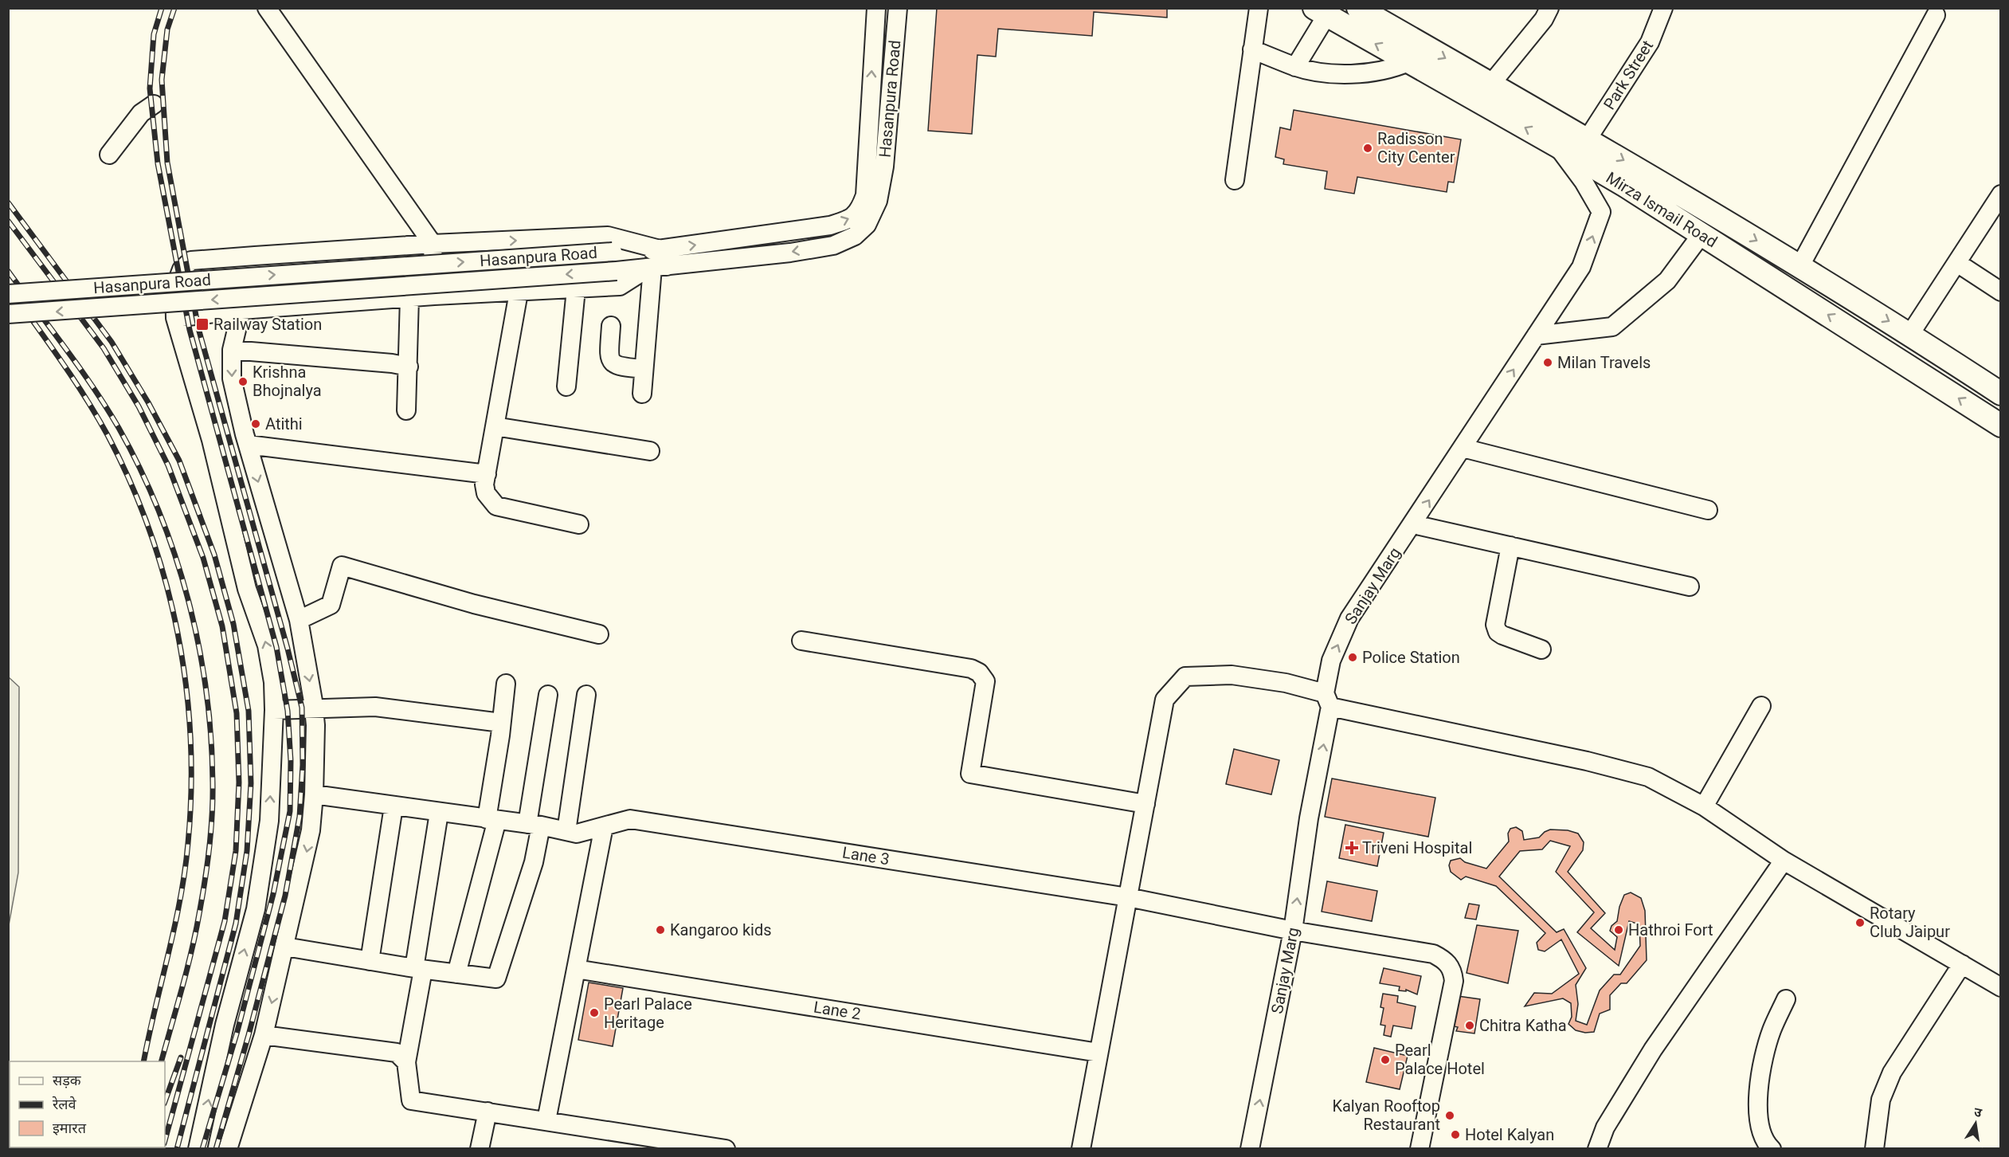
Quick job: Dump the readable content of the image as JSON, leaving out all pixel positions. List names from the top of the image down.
{
  "streets": {
    "main road": ["Mirza Ismail Road"],
    "street": [
      "Park Street",
      "Hasanpura Road",
      "Sanjay Marg",
      "Lane 3",
      "Lane 2"
    ]
  },
  "crossings": [
    ["Park Street", "Mirza Ismail Road"],
    ["Mirza Ismail Road", "Sanjay Marg"],
    ["Sanjay Marg", "Lane 3"]
  ],
  "one_way": ["Sanjay Marg"],
  "places": {
    "other": [
      "Radisson City Center",
      "Milan Travels",
      "Krishna Bhojnalya",
      "Atithi",
      "Police Station",
      "Rotary Club Jaipur",
      "Kangaroo kids",
      "Hathroi Fort",
      "Pearl Palace Heritage",
      "Chitra Katha",
      "Pearl Palace Hotel",
      "Kalyan Rooftop Restaurant",
      "Hotel Kalyan"
    ],
    "transit": ["Railway Station"],
    "health": ["Triveni Hospital"]
  },
  "legend": ["सड़क", "रेलवे", "इमारत"],
  "north": "top"
}
